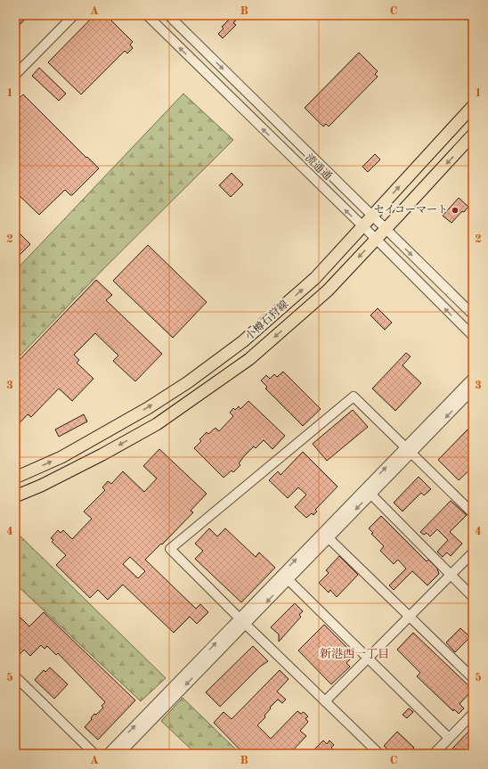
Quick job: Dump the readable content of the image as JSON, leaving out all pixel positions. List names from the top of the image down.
{
  "streets": {
    "main road": ["小樽石狩線"],
    "street": ["流通通"]
  },
  "crossings": [
    ["流通通", "小樽石狩線"]
  ],
  "districts": ["新港西一丁目"],
  "places": ["セイコーマート"],
  "grid": {
    "columns": ["A", "B", "C"],
    "rows": [
      "1",
      "2",
      "3",
      "4",
      "5"
    ]
  }
}
